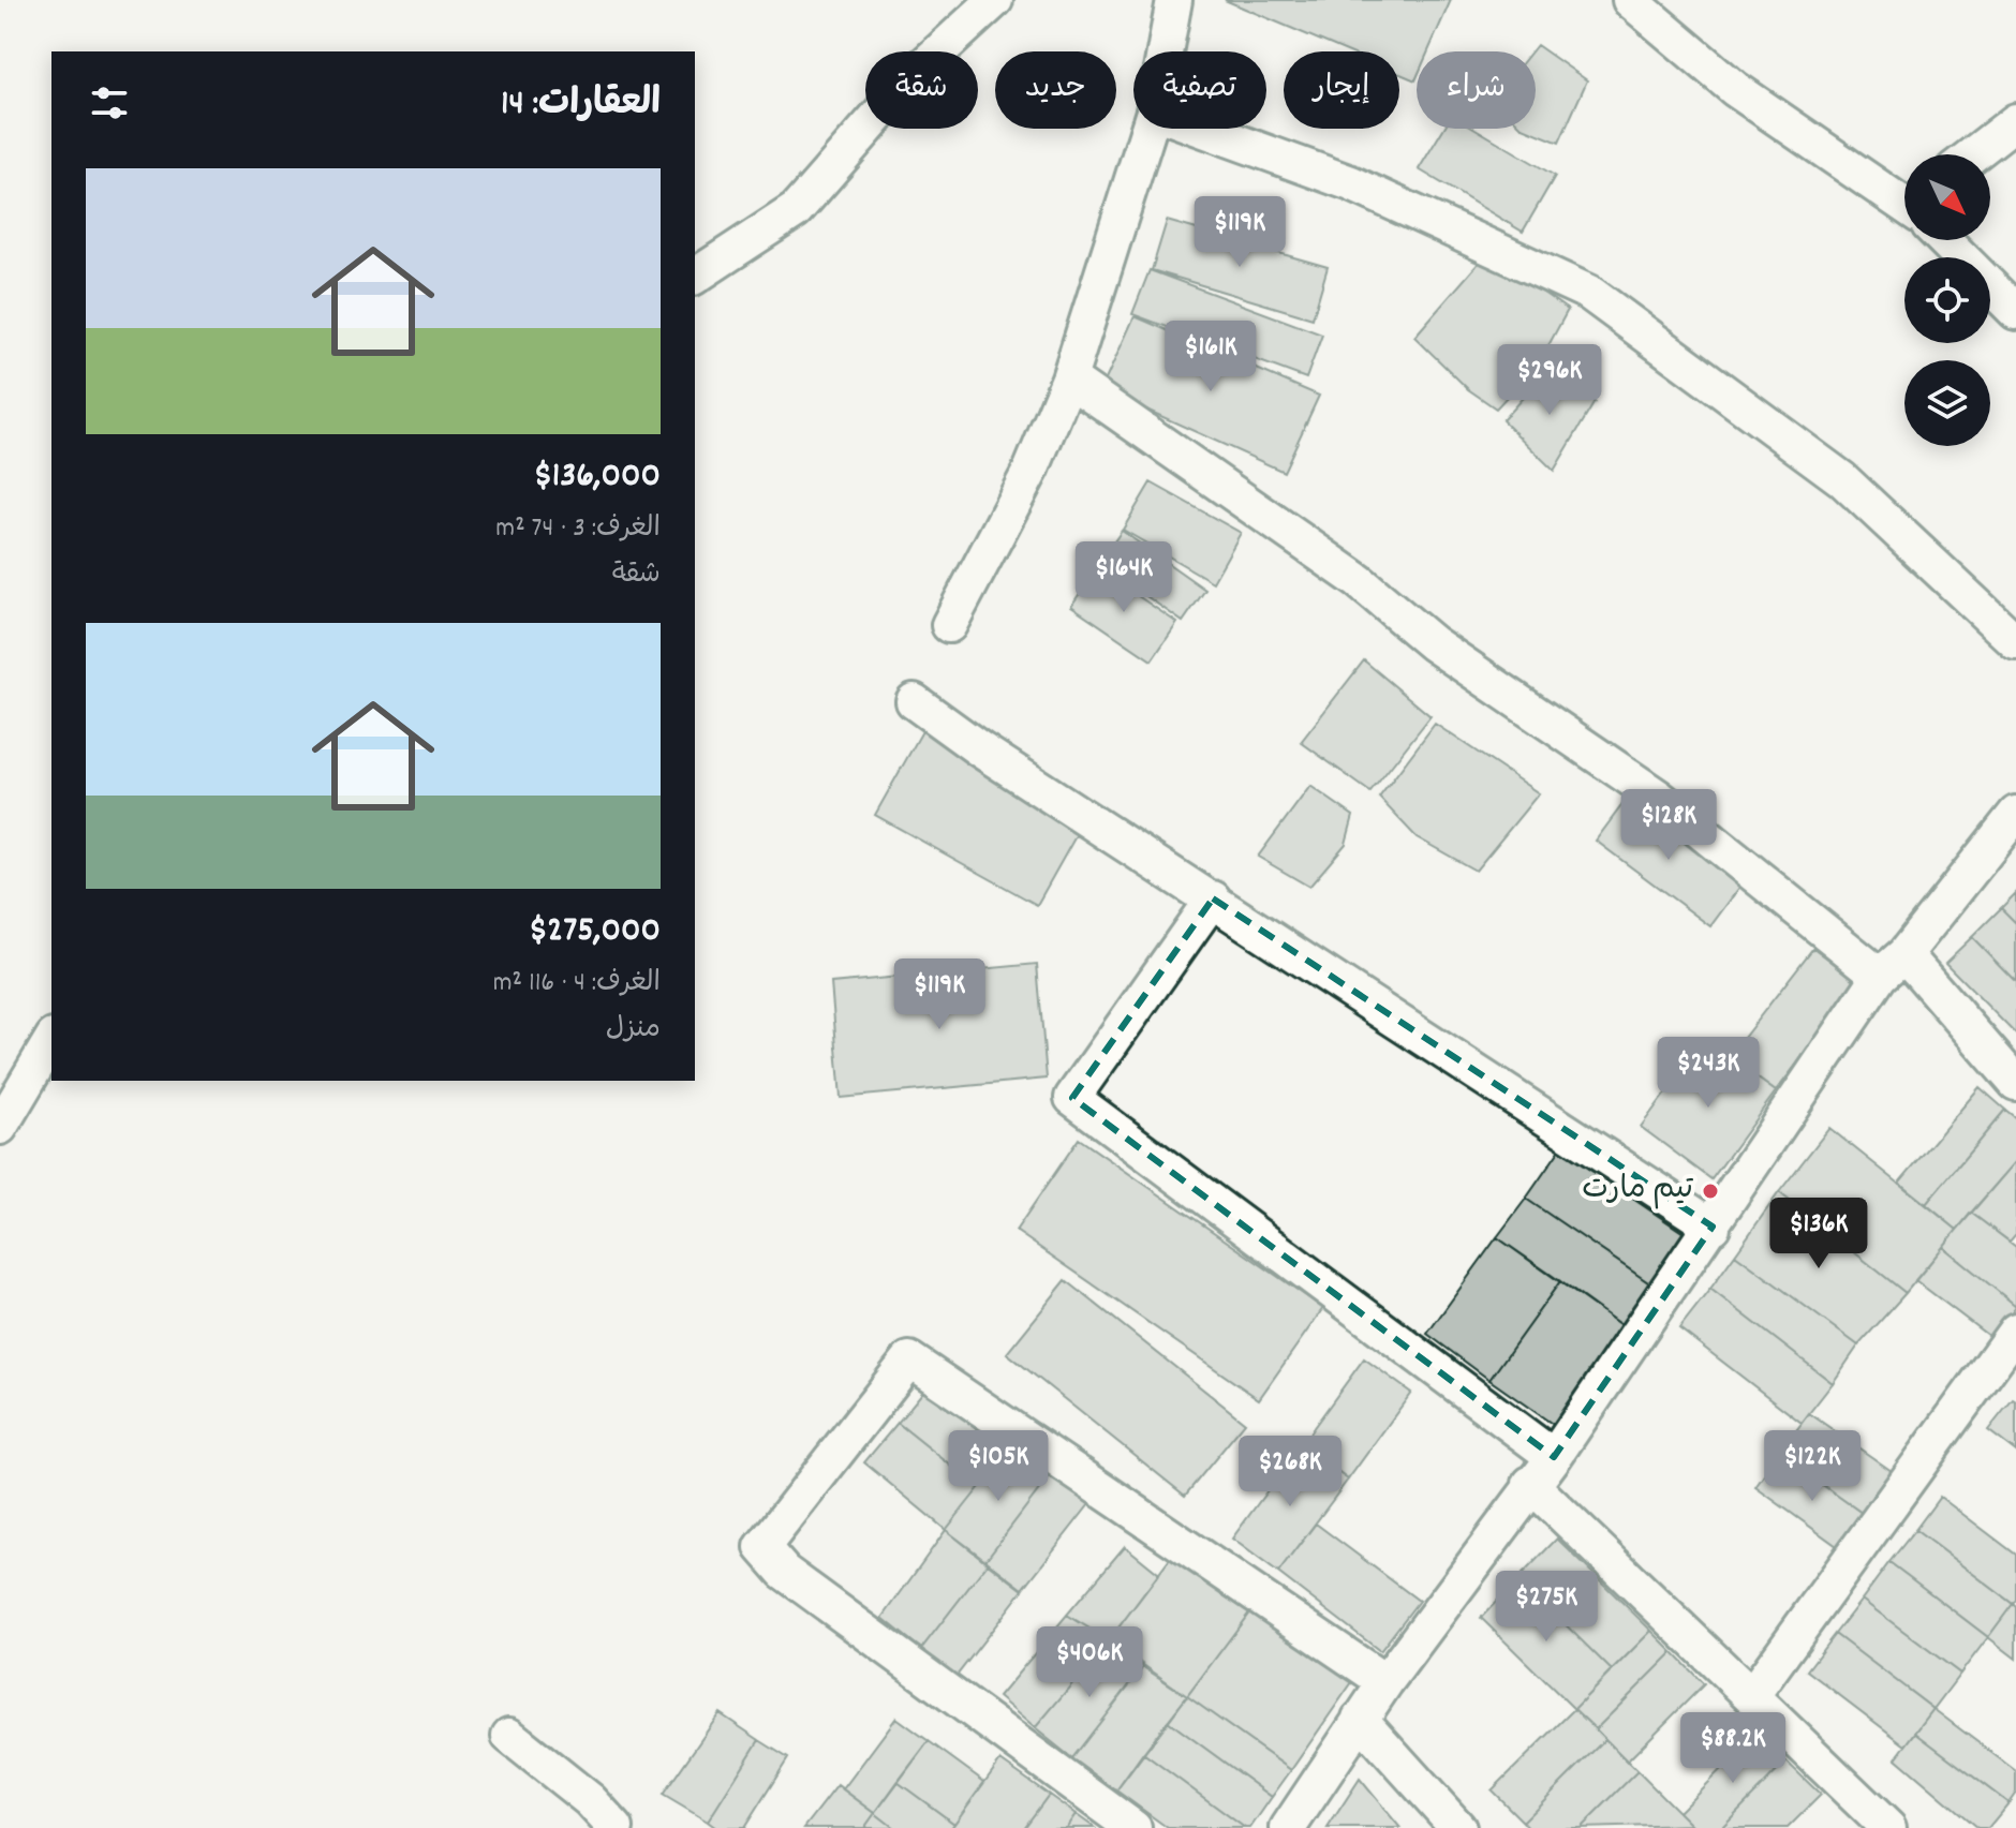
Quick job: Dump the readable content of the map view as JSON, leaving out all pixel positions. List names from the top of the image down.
{
  "places": ["تيم مارت"],
  "north": "bottom right",
  "page": {
    "chip": [
      "شراء",
      "إيجار",
      "تصفية",
      "جديد",
      "شقة"
    ],
    "heading": "العقارات: 14",
    "list": [
      {
        "name": "$136,000",
        "note": "الغرف: 3 · 74 m² · شقة"
      },
      {
        "name": "$275,000",
        "note": "الغرف: 4 · 116 m² · منزل"
      }
    ],
    "price": [
      "$119K",
      "$161K",
      "$296K",
      "$164K",
      "$128K",
      "$119K",
      "$243K",
      "$136K",
      "$105K",
      "$122K",
      "$268K",
      "$275K",
      "$406K",
      "$88.2K"
    ]
  }
}
